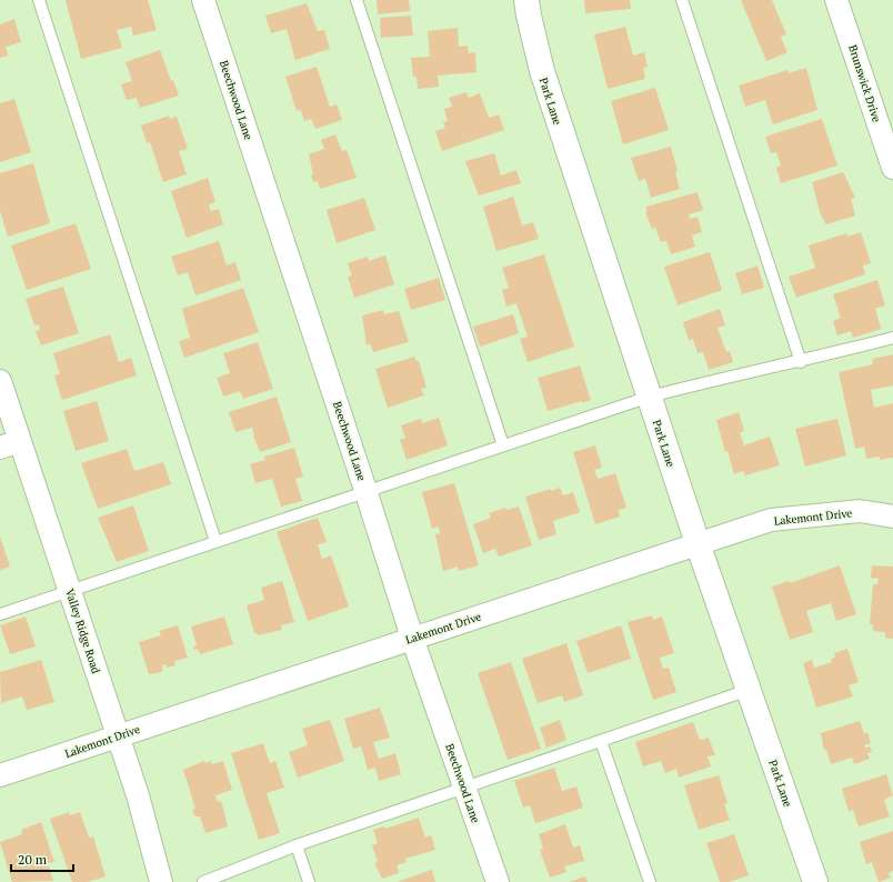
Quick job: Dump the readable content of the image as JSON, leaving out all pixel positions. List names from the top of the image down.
{
  "streets": {
    "street": [
      "Brunswick Drive",
      "Beechwood Lane",
      "Park Lane",
      "Lakemont Drive",
      "Valley Ridge Road"
    ]
  },
  "crossings": [
    ["Beechwood Lane", "Lakemont Drive"],
    ["Park Lane", "Lakemont Drive"],
    ["Lakemont Drive", "Valley Ridge Road"]
  ],
  "scale_bar": "20 m"
}
